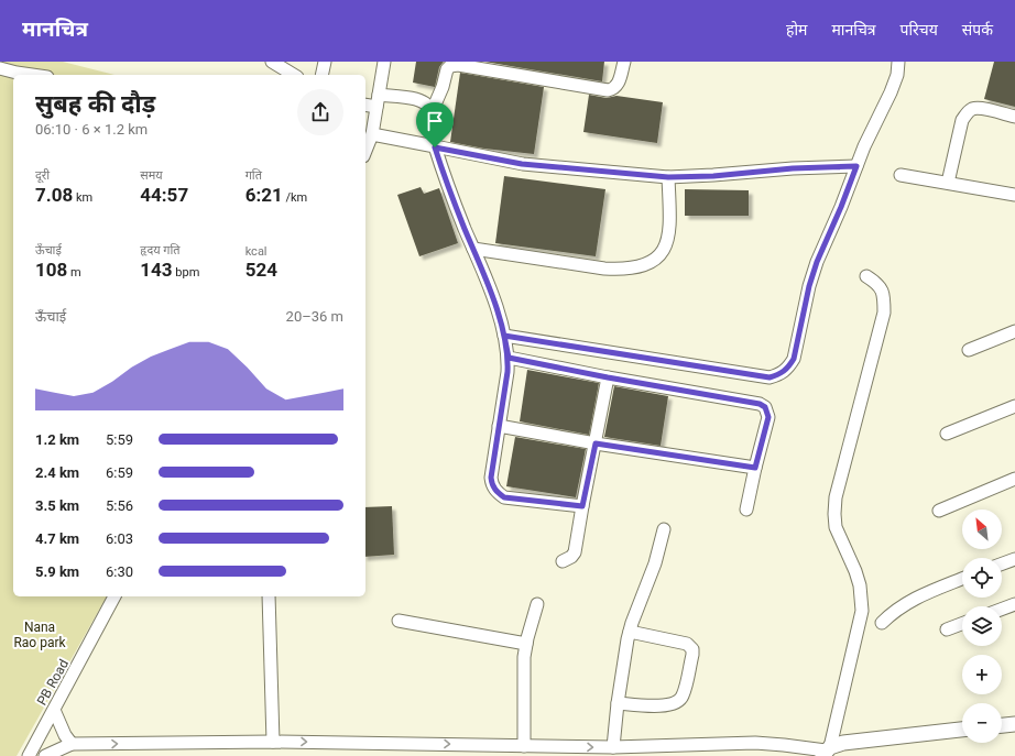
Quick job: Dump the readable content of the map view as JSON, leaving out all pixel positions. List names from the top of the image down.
{
  "streets": {
    "street": ["PB Road"]
  },
  "parks": ["Nana Rao park"],
  "north": "top left",
  "page": {
    "header": "मानचित्र",
    "nav": [
      "होम",
      "मानचित्र",
      "परिचय",
      "संपर्क"
    ],
    "heading": ["सुबह की दौड़", "06:10 · 6 × 1.2 km"],
    "stats": [
      ["दूरी", "7.08 km"],
      ["समय", "44:57"],
      ["गति", "6:21 /km"],
      ["ऊँचाई", "108 m"],
      ["हृदय गति", "143 bpm"],
      ["kcal", "524"]
    ],
    "chart": ["ऊँचाई", "20–36 m"],
    "list": [
      {
        "name": "1.2 km",
        "note": "5:59"
      },
      {
        "name": "2.4 km",
        "note": "6:59"
      },
      {
        "name": "3.5 km",
        "note": "5:56"
      },
      {
        "name": "4.7 km",
        "note": "6:03"
      },
      {
        "name": "5.9 km",
        "note": "6:30"
      }
    ],
    "map_buttons": ["+", "−"]
  }
}
